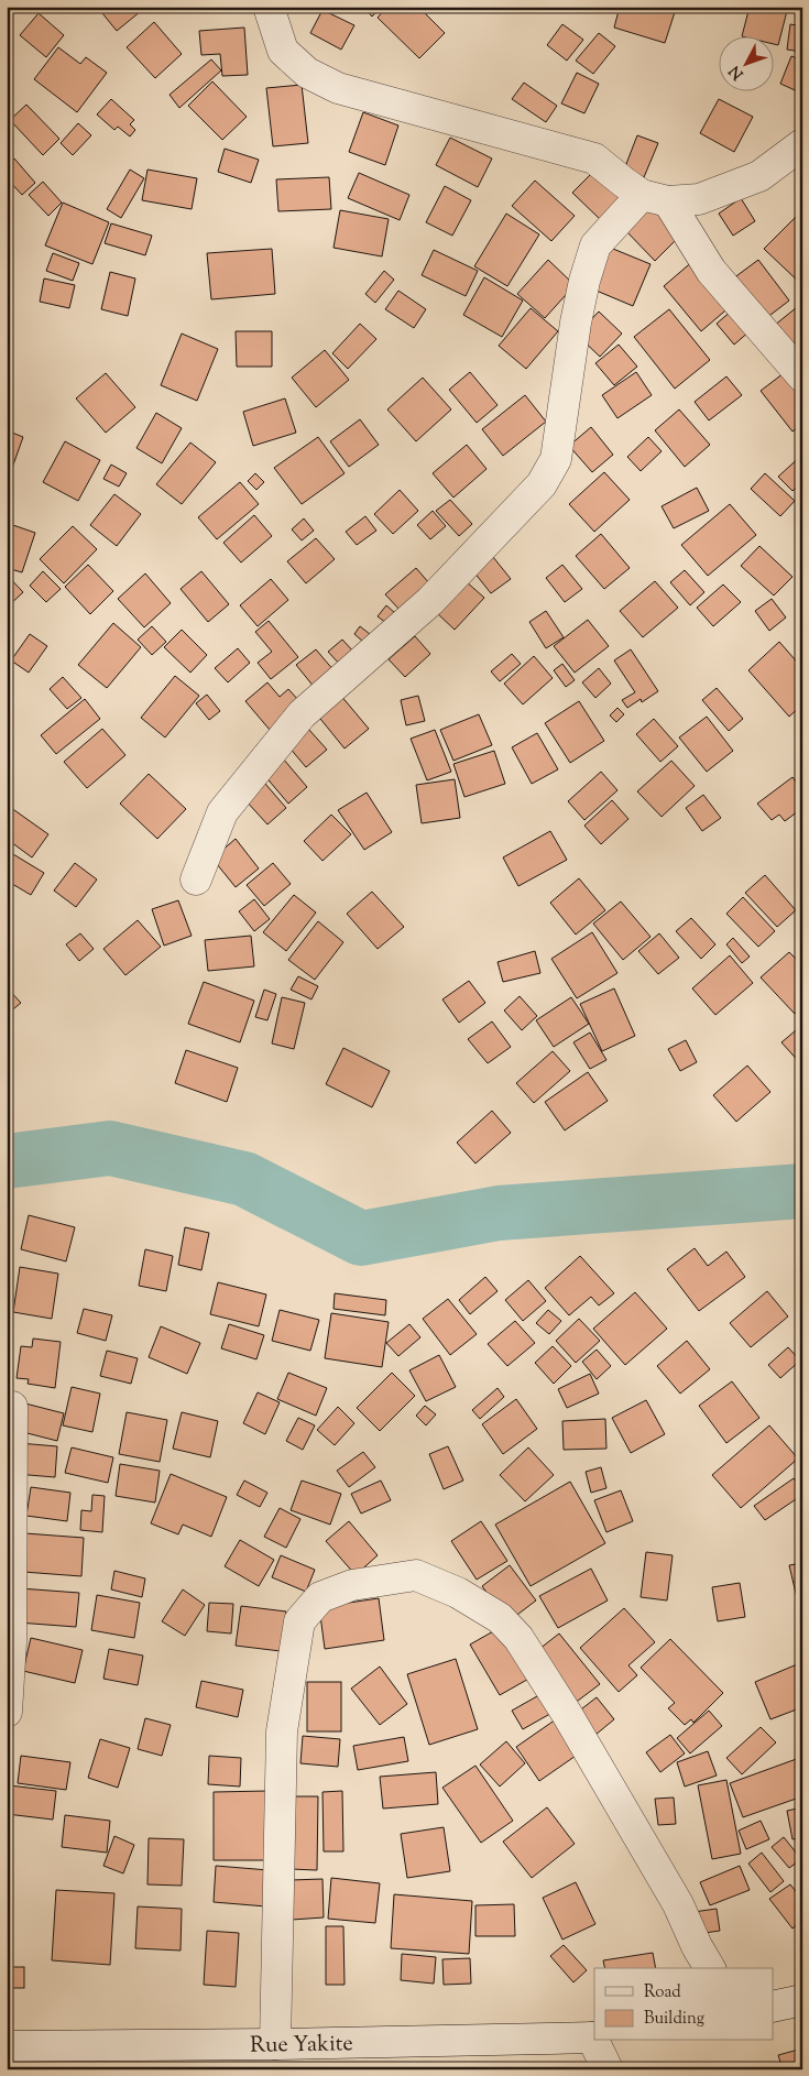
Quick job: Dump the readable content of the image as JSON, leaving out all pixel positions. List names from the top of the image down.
{
  "streets": {
    "street": ["Rue Yakite"]
  },
  "legend": ["Road", "Building"],
  "north": "bottom left"
}
